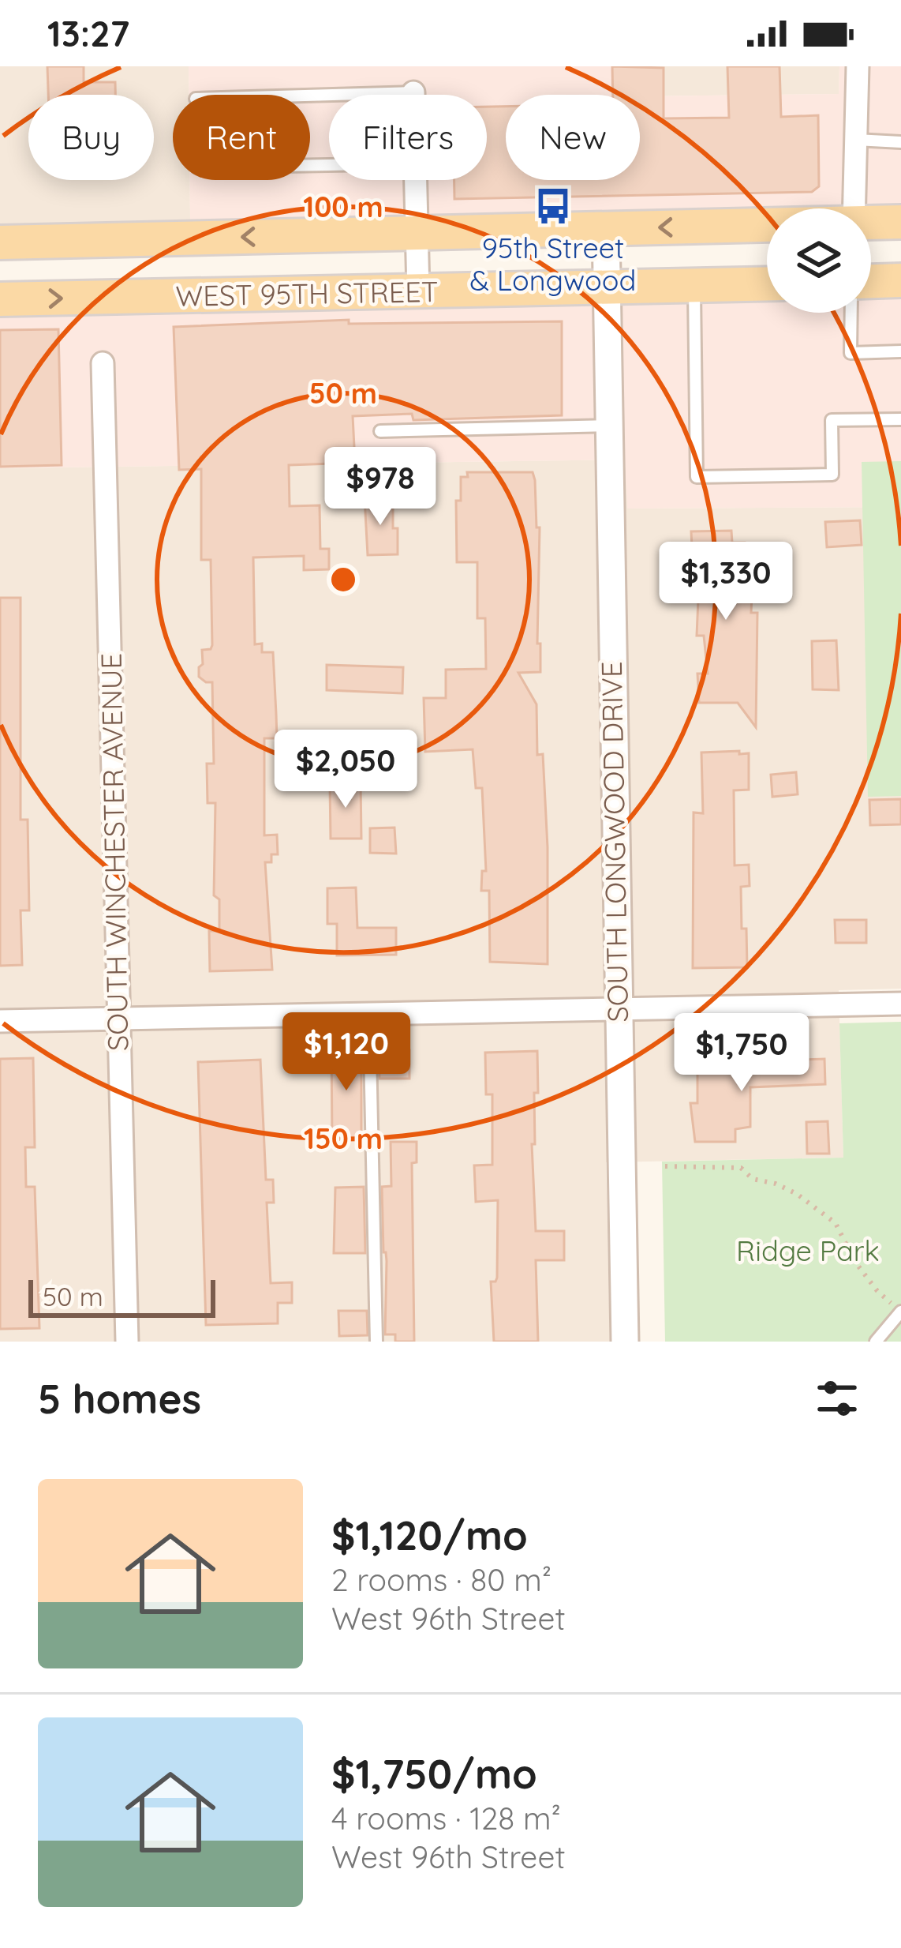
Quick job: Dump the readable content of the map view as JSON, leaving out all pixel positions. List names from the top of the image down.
{
  "streets": {
    "main road": ["WEST 95TH STREET"],
    "street": ["SOUTH LONGWOOD DRIVE", "SOUTH WINCHESTER AVENUE"]
  },
  "crossings": [
    ["WEST 95TH STREET", "SOUTH LONGWOOD DRIVE"]
  ],
  "parks": ["Ridge Park"],
  "places": {
    "bus stop": ["95th Street & Longwood"]
  },
  "scale_bar": "50 m",
  "page": {
    "status": "13:27",
    "chip": [
      "Buy",
      "Rent",
      "Filters",
      "New"
    ],
    "price": [
      "$978",
      "$1,330",
      "$2,050",
      "$1,120",
      "$1,750"
    ],
    "scale": "50 m",
    "heading": "5 homes",
    "list": [
      {
        "name": "$1,120/mo",
        "note": "2 rooms · 80 m² · West 96th Street"
      },
      {
        "name": "$1,750/mo",
        "note": "4 rooms · 128 m² · West 96th Street"
      }
    ]
  },
  "rings": ["100 m", "50 m", "150 m"]
}
